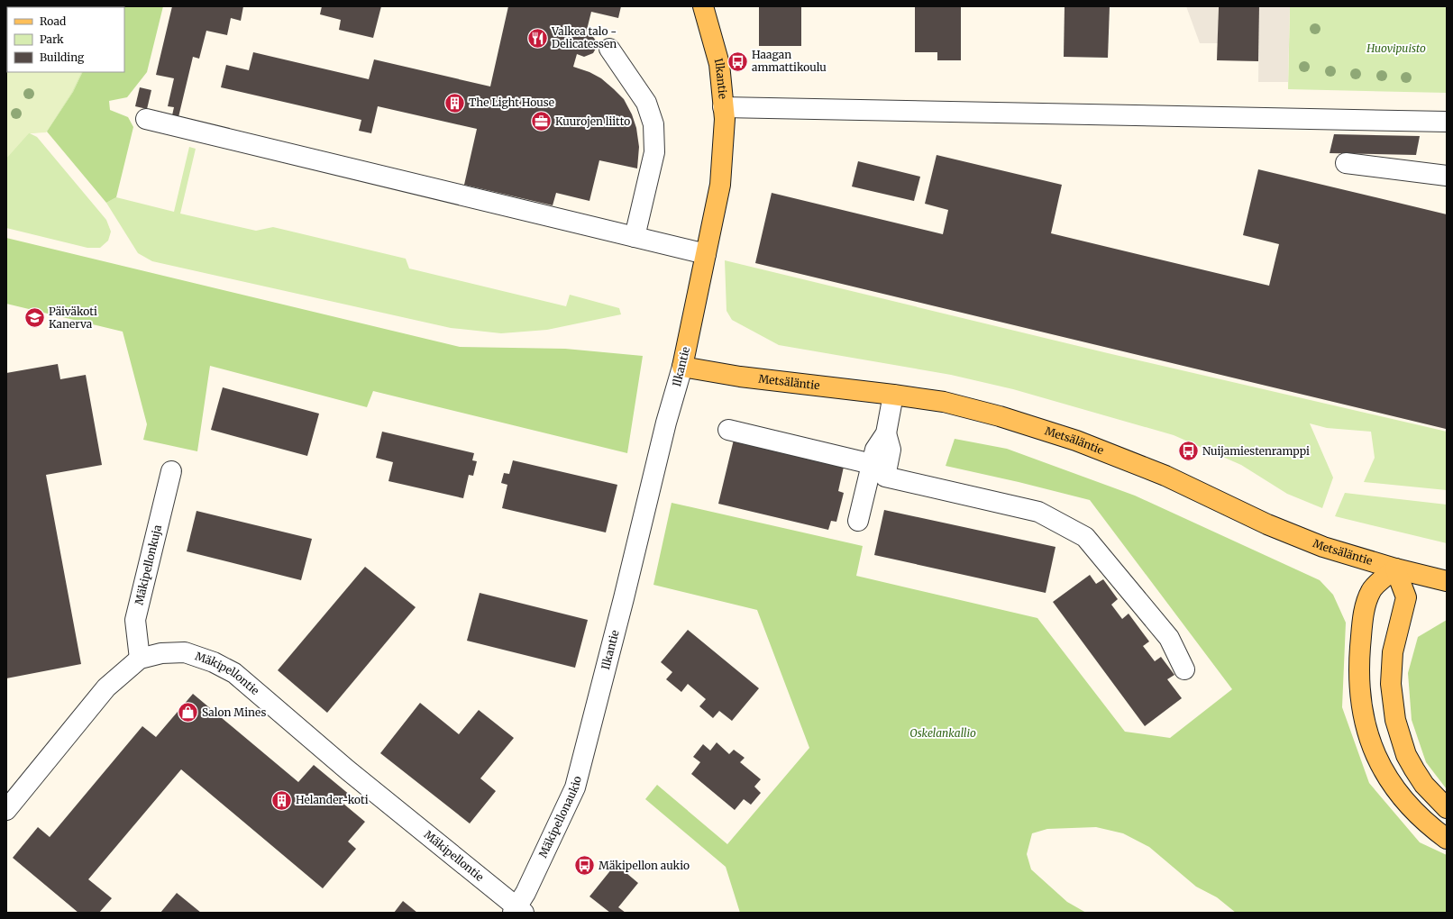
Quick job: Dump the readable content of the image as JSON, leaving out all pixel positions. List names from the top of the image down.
{
  "streets": {
    "main road": ["Ilkantie", "Metsäläntie"],
    "street": ["Mäkipellonkuja", "Mäkipellontie", "Mäkipellonaukio"]
  },
  "crossings": [
    ["Ilkantie", "Metsäläntie"],
    ["Ilkantie", "Mäkipellonaukio"],
    ["Mäkipellonkuja", "Mäkipellontie"],
    ["Mäkipellontie", "Mäkipellonaukio"]
  ],
  "parks": ["Huovipuisto", "Oskelankallio"],
  "places": {
    "restaurant": ["Valkea talo - Delicatessen"],
    "bus stop": ["Haagan ammattikoulu", "Nuijamiestenramppi", "Mäkipellon aukio"],
    "building": ["The Light House", "Helander-koti"],
    "office": ["Kuurojen liitto"],
    "school or university": ["Päiväkoti Kanerva"],
    "shop": ["Salon Mines"]
  },
  "legend": ["Road", "Park", "Building"]
}
